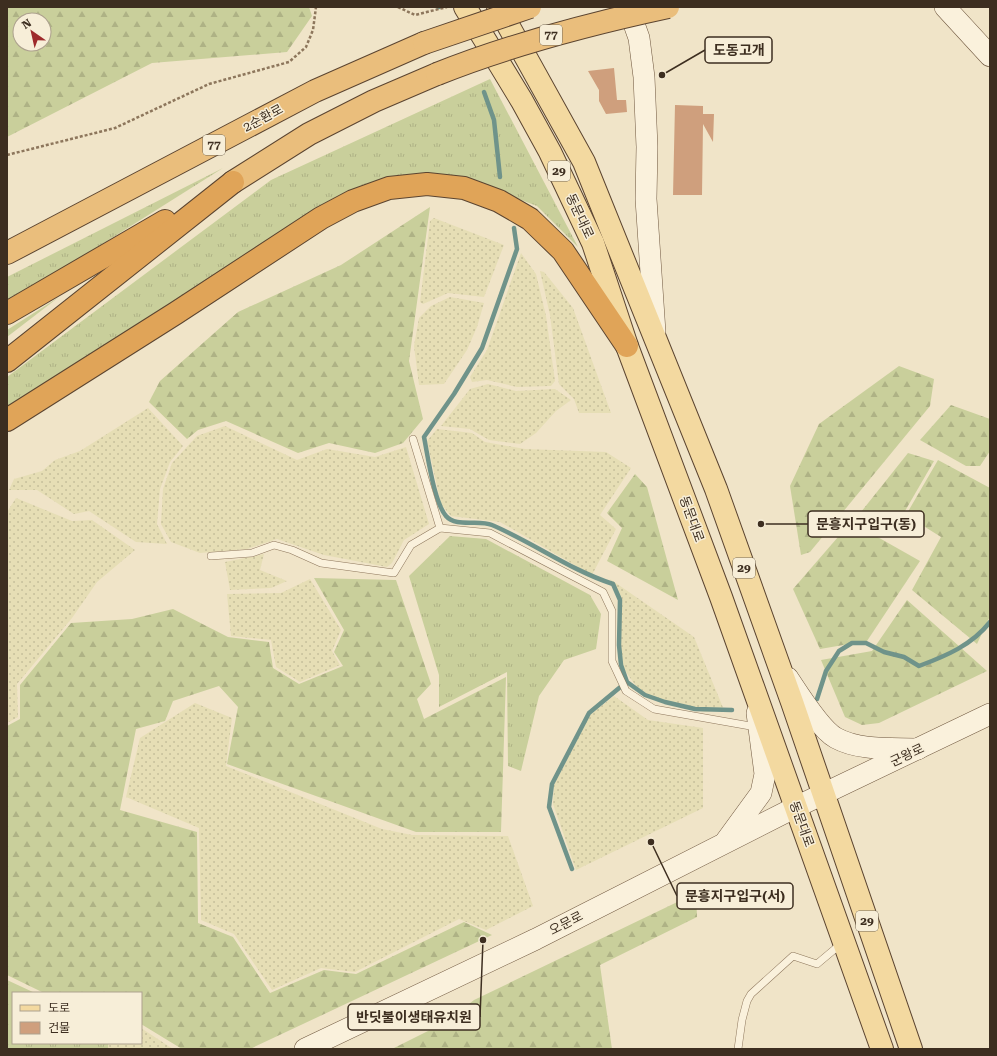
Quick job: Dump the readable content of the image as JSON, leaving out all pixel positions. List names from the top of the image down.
{
  "streets": {
    "highway": ["77", "2순환로"],
    "main road": [
      "29",
      "동문대로",
      "군왕로",
      "오문로"
    ]
  },
  "crossings": [
    ["동문대로", "군왕로"],
    ["동문대로", "오문로"],
    ["군왕로", "오문로"]
  ],
  "places": [
    "도동고개",
    "문흥지구입구(동)",
    "문흥지구입구(서)",
    "반딧불이생태유치원"
  ],
  "legend": ["도로", "건물"],
  "north": "top left"
}
